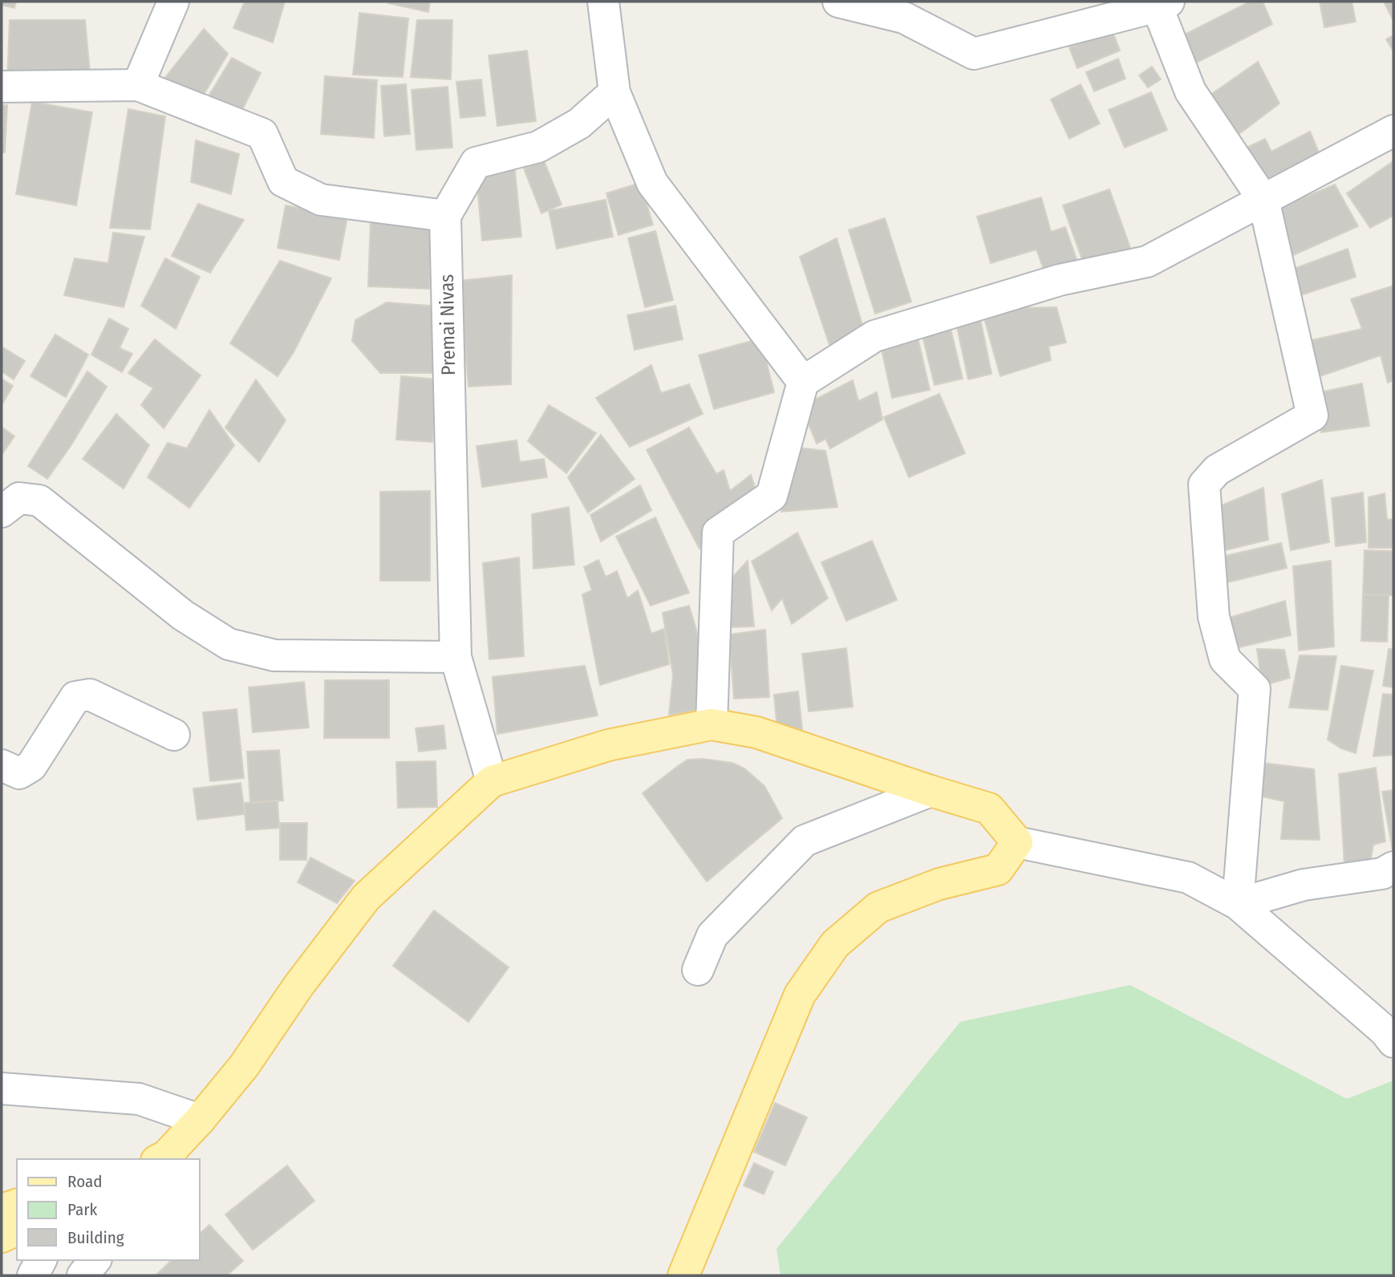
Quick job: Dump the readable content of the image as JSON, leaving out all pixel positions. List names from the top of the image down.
{
  "streets": {
    "street": ["Premai Nivas"]
  },
  "legend": ["Road", "Park", "Building"]
}
